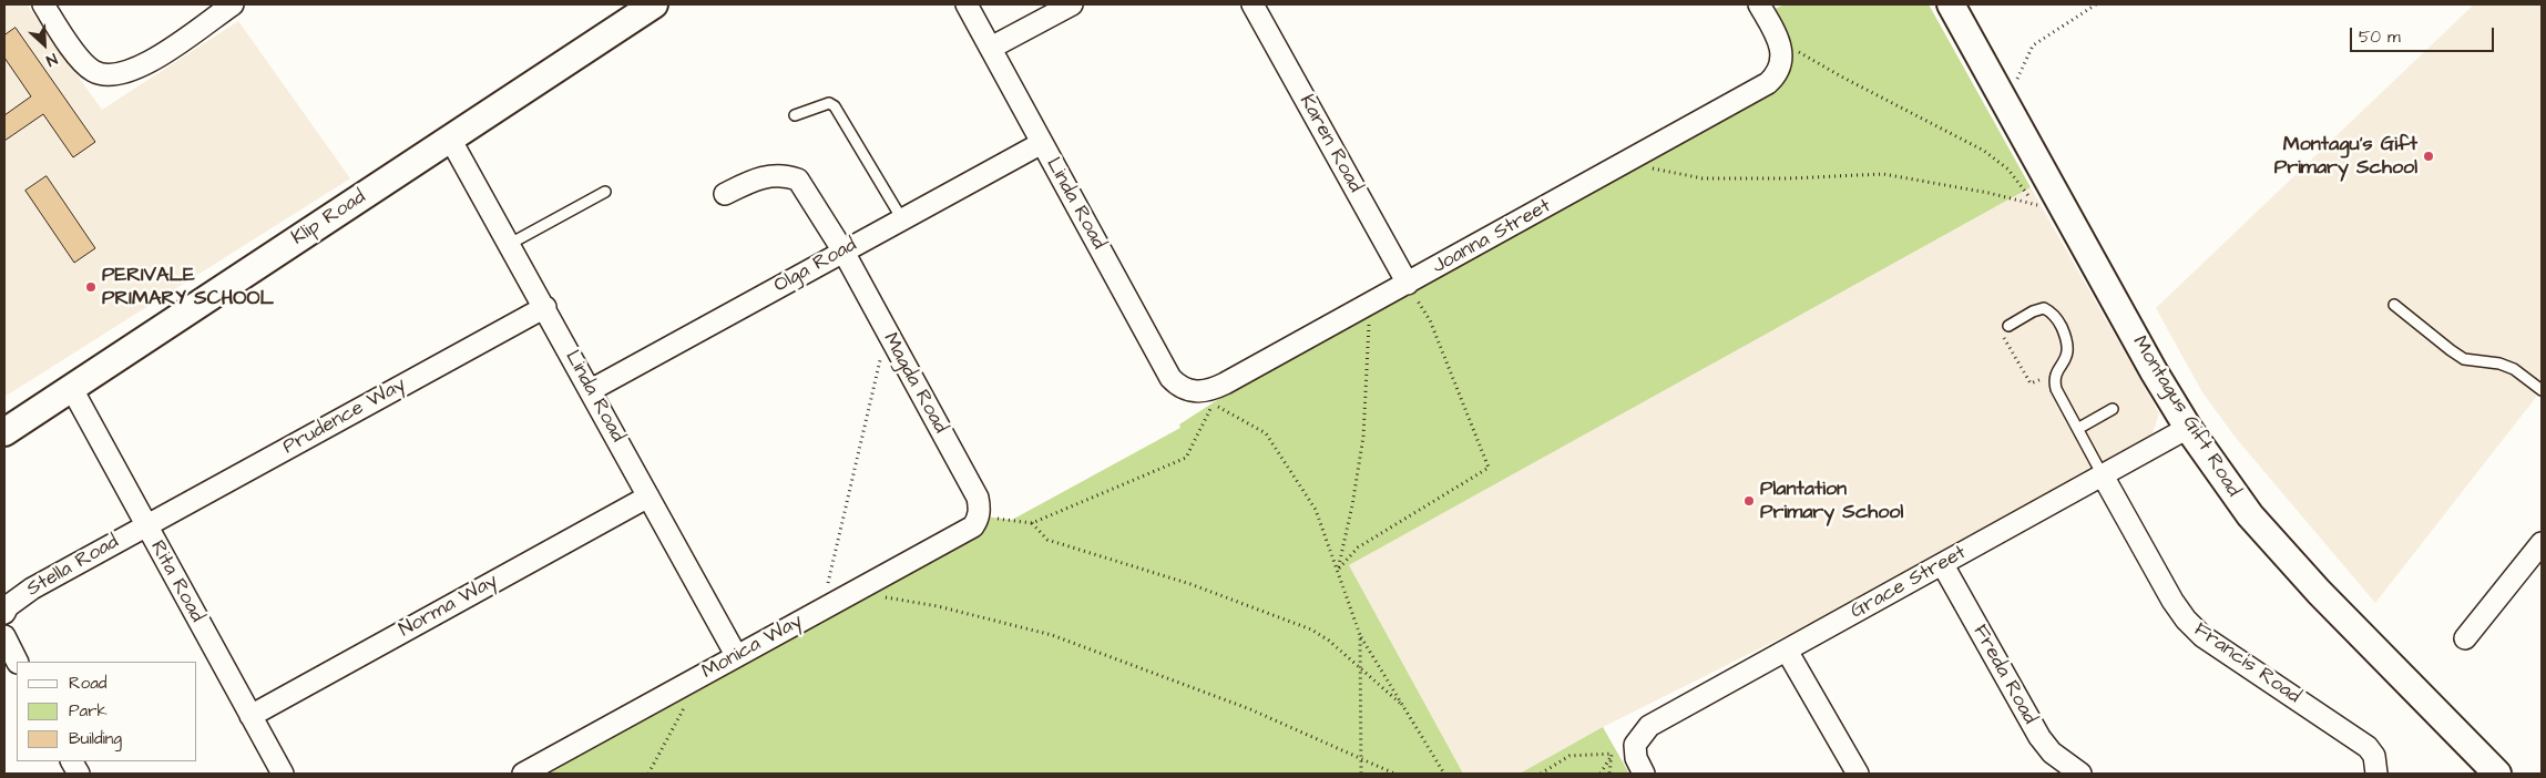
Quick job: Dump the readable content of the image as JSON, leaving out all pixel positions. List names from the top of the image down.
{
  "streets": {
    "street": [
      "Karen Road",
      "Linda Road",
      "Klip Road",
      "Joanna Street",
      "Olga Road",
      "Magda Road",
      "Prudence Way",
      "Montagus Gift Road",
      "Stella Road",
      "Rita Road",
      "Grace Street",
      "Norma Way",
      "Monica Way",
      "Francis Road",
      "Freda Road"
    ]
  },
  "crossings": [
    ["Karen Road", "Joanna Street"],
    ["Linda Road", "Klip Road"],
    ["Linda Road", "Joanna Street"],
    ["Linda Road", "Olga Road"],
    ["Linda Road", "Prudence Way"],
    ["Linda Road", "Norma Way"],
    ["Linda Road", "Monica Way"],
    ["Klip Road", "Rita Road"],
    ["Olga Road", "Magda Road"],
    ["Magda Road", "Monica Way"],
    ["Prudence Way", "Stella Road"],
    ["Prudence Way", "Rita Road"],
    ["Montagus Gift Road", "Grace Street"],
    ["Stella Road", "Rita Road"],
    ["Rita Road", "Norma Way"],
    ["Grace Street", "Francis Road"],
    ["Grace Street", "Freda Road"]
  ],
  "places": ["Montagu's Gift Primary School", "PERIVALE PRIMARY SCHOOL", "Plantation Primary School"],
  "legend": ["Road", "Park", "Building"],
  "scale_bar": "50 m",
  "north": "bottom right"
}
